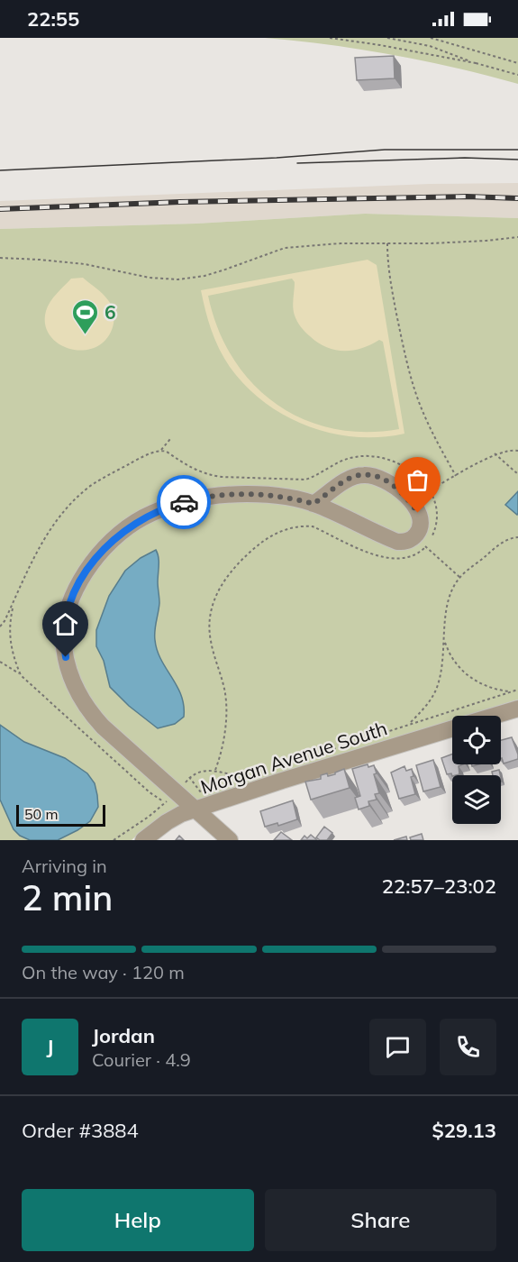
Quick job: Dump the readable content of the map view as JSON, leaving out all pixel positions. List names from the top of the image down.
{
  "streets": {
    "street": ["Morgan Avenue South"]
  },
  "places": {
    "sports": ["6"]
  },
  "scale_bar": "50 m",
  "page": {
    "status": "22:55",
    "scale": "50 m",
    "heading": ["2 min", "Arriving in", "22:57–23:02"],
    "panel": [
      "Jordan",
      "Courier · 4.9",
      "Order #3884",
      "$29.13"
    ],
    "bar": "On the way · 120 m",
    "round": "J",
    "buttons": ["Help", "Share"]
  }
}
